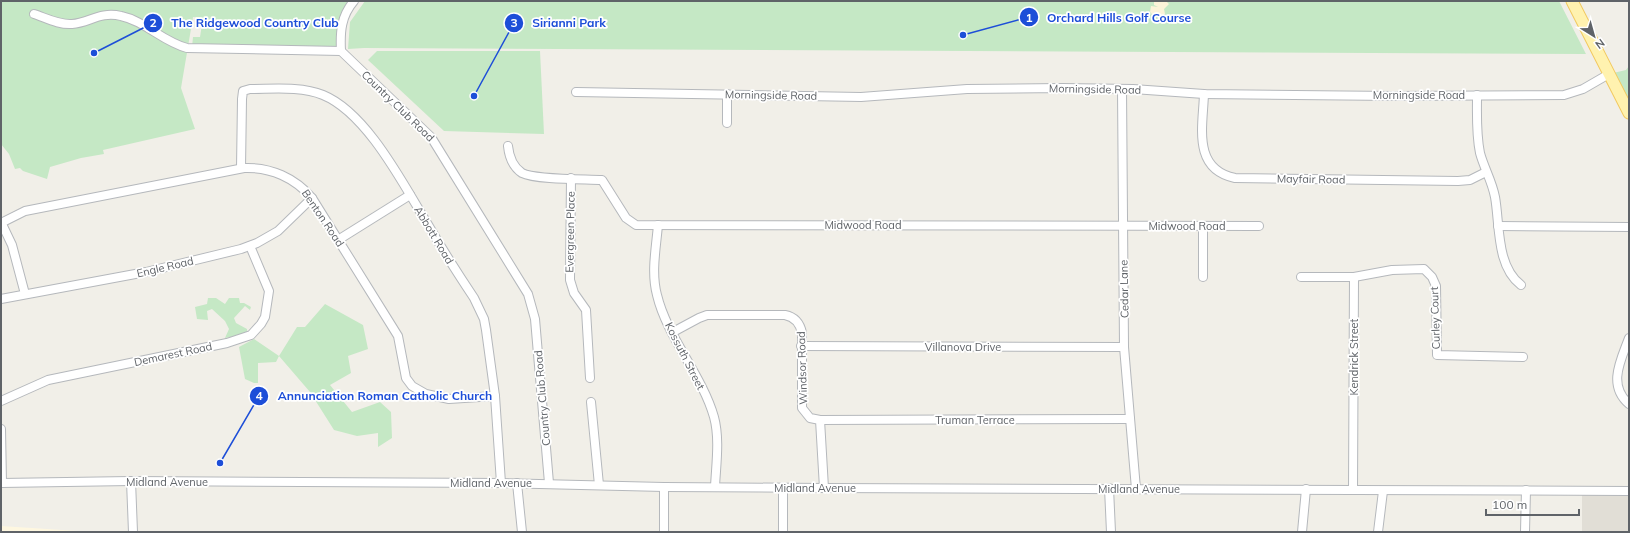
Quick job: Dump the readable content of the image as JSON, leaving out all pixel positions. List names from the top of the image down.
{
  "streets": {
    "street": [
      "Morningside Road",
      "Country Club Road",
      "Mayfair Road",
      "Benton Road",
      "Midwood Road",
      "Evergreen Place",
      "Abbott Road",
      "Engle Road",
      "Cedar Lane",
      "Curley Court",
      "Villanova Drive",
      "Demarest Road",
      "Kossuth Street",
      "Kendrick Street",
      "Windsor Road",
      "Truman Terrace",
      "Midland Avenue"
    ]
  },
  "crossings": [
    ["Morningside Road", "Mayfair Road"],
    ["Morningside Road", "Cedar Lane"],
    ["Country Club Road", "Midland Avenue"],
    ["Benton Road", "Abbott Road"],
    ["Benton Road", "Engle Road"],
    ["Midwood Road", "Evergreen Place"],
    ["Midwood Road", "Cedar Lane"],
    ["Midwood Road", "Kossuth Street"],
    ["Abbott Road", "Midland Avenue"],
    ["Engle Road", "Demarest Road"],
    ["Cedar Lane", "Villanova Drive"],
    ["Cedar Lane", "Truman Terrace"],
    ["Cedar Lane", "Midland Avenue"],
    ["Curley Court", "Kendrick Street"],
    ["Villanova Drive", "Windsor Road"],
    ["Kossuth Street", "Windsor Road"],
    ["Kossuth Street", "Midland Avenue"],
    ["Kendrick Street", "Midland Avenue"],
    ["Windsor Road", "Truman Terrace"]
  ],
  "places": [
    "Orchard Hills Golf Course",
    "The Ridgewood Country Club",
    "Sirianni Park",
    "Annunciation Roman Catholic Church"
  ],
  "scale_bar": "100 m",
  "north": "bottom right"
}
